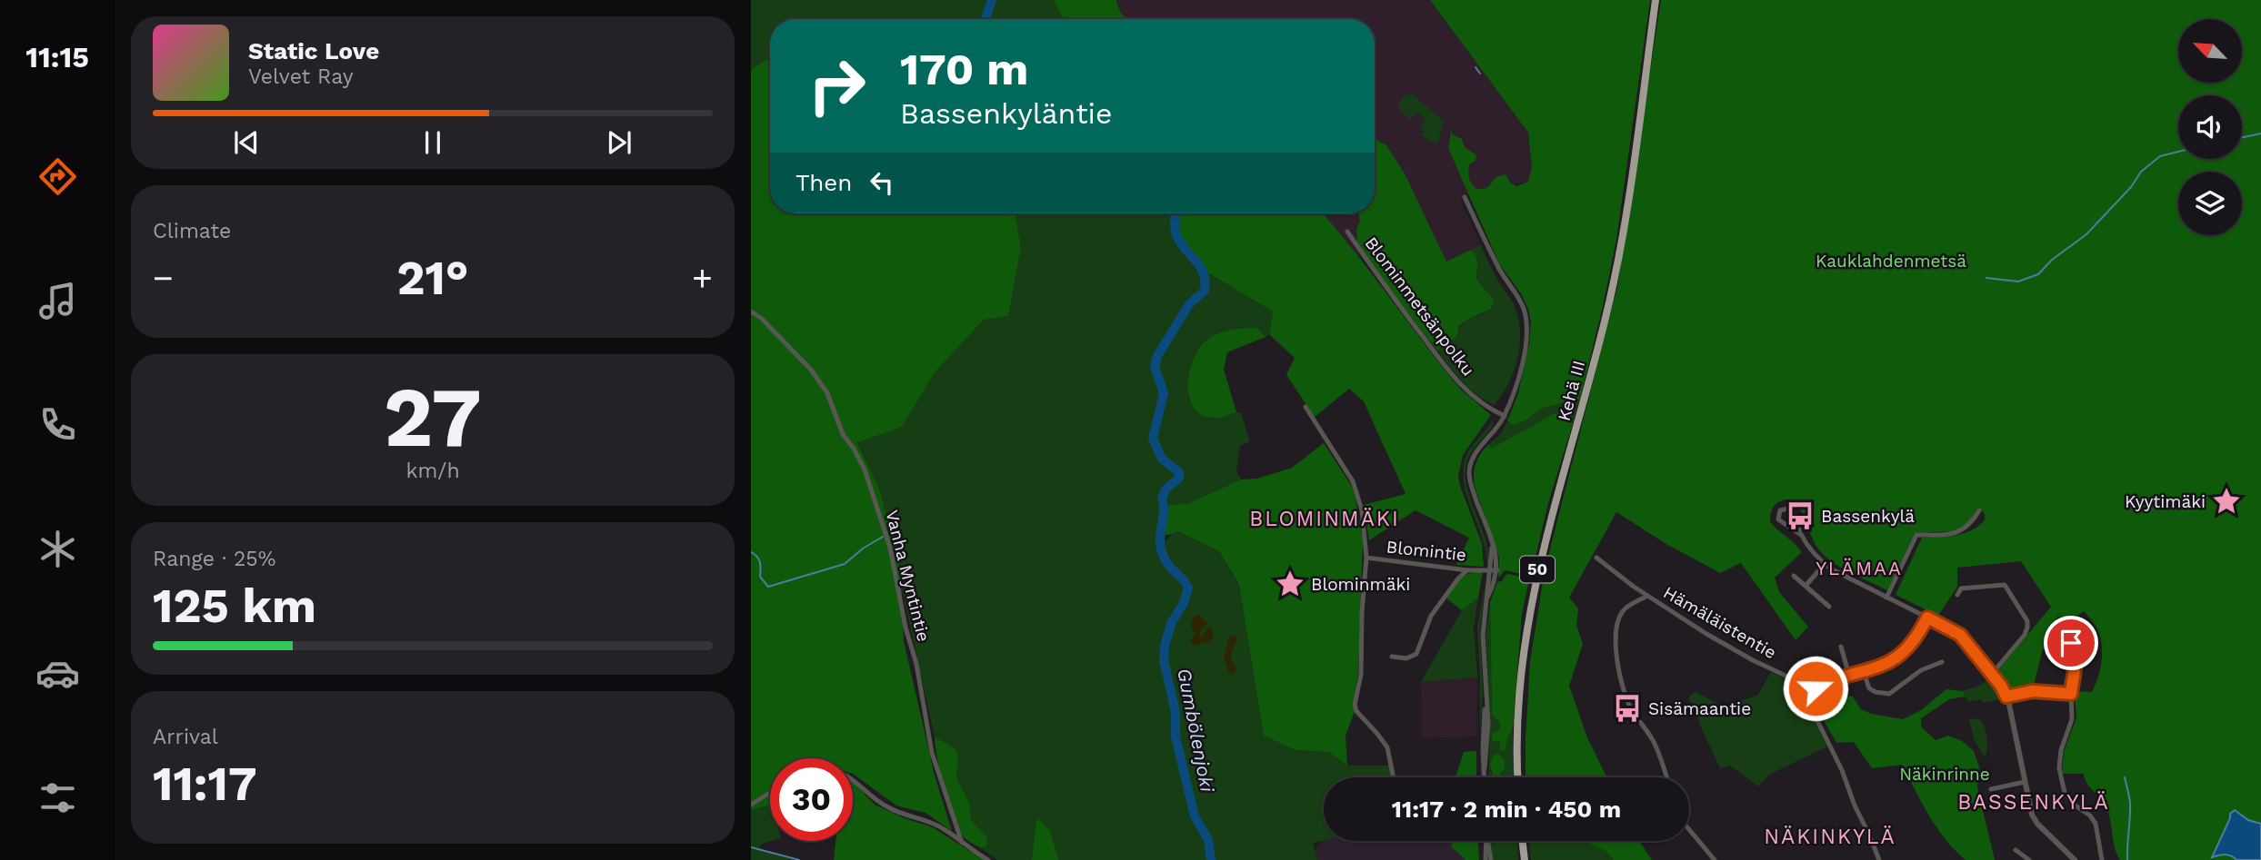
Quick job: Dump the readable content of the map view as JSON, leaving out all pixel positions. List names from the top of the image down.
{
  "streets": {
    "highway": ["Kehä III", "50"],
    "street": [
      "Blominmetsänpolku",
      "Blomintie",
      "Vanha Myntintie",
      "Hämäläistentie"
    ]
  },
  "districts": [
    "BLOMINMÄKI",
    "YLÄMAA",
    "BASSENKYLÄ",
    "NÄKINKYLÄ"
  ],
  "water": ["Gumbölenjoki"],
  "parks": ["Kauklahdenmetsä", "Näkinrinne"],
  "places": {
    "place": ["Kyytimäki", "Blominmäki"],
    "bus stop": ["Bassenkylä", "Sisämaantie"]
  },
  "north": "top left",
  "page": {
    "tabs": "11:15",
    "turn": ["170 m", "Bassenkyläntie"],
    "song": ["Static Love", "Velvet Ray"],
    "then": "Then",
    "tile": [
      "Climate",
      ["27", "km/h"],
      ["Range · 25%", "125 km"],
      ["Arrival", "11:17"]
    ],
    "heat": ["−", "21°", "+"],
    "limit": "30",
    "trip": "11:17 · 2 min · 450 m"
  }
}
